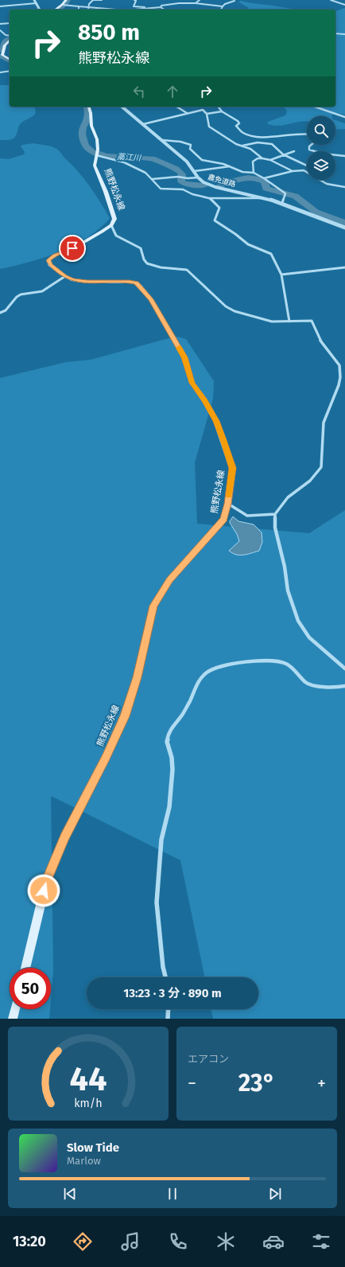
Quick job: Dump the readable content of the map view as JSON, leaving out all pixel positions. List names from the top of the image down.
{
  "streets": {
    "main road": ["熊野松永線"],
    "street": ["農免道路"]
  },
  "water": ["藁江川"],
  "page": {
    "turn": ["850 m", "熊野松永線"],
    "limit": "50",
    "trip": "13:23 · 3 分 · 890 m",
    "tile": "エアコン",
    "heat": ["−", "23°", "+"],
    "song": ["Slow Tide", "Marlow"],
    "tabs": "13:20",
    "gauge": ["44", "km/h"]
  }
}
